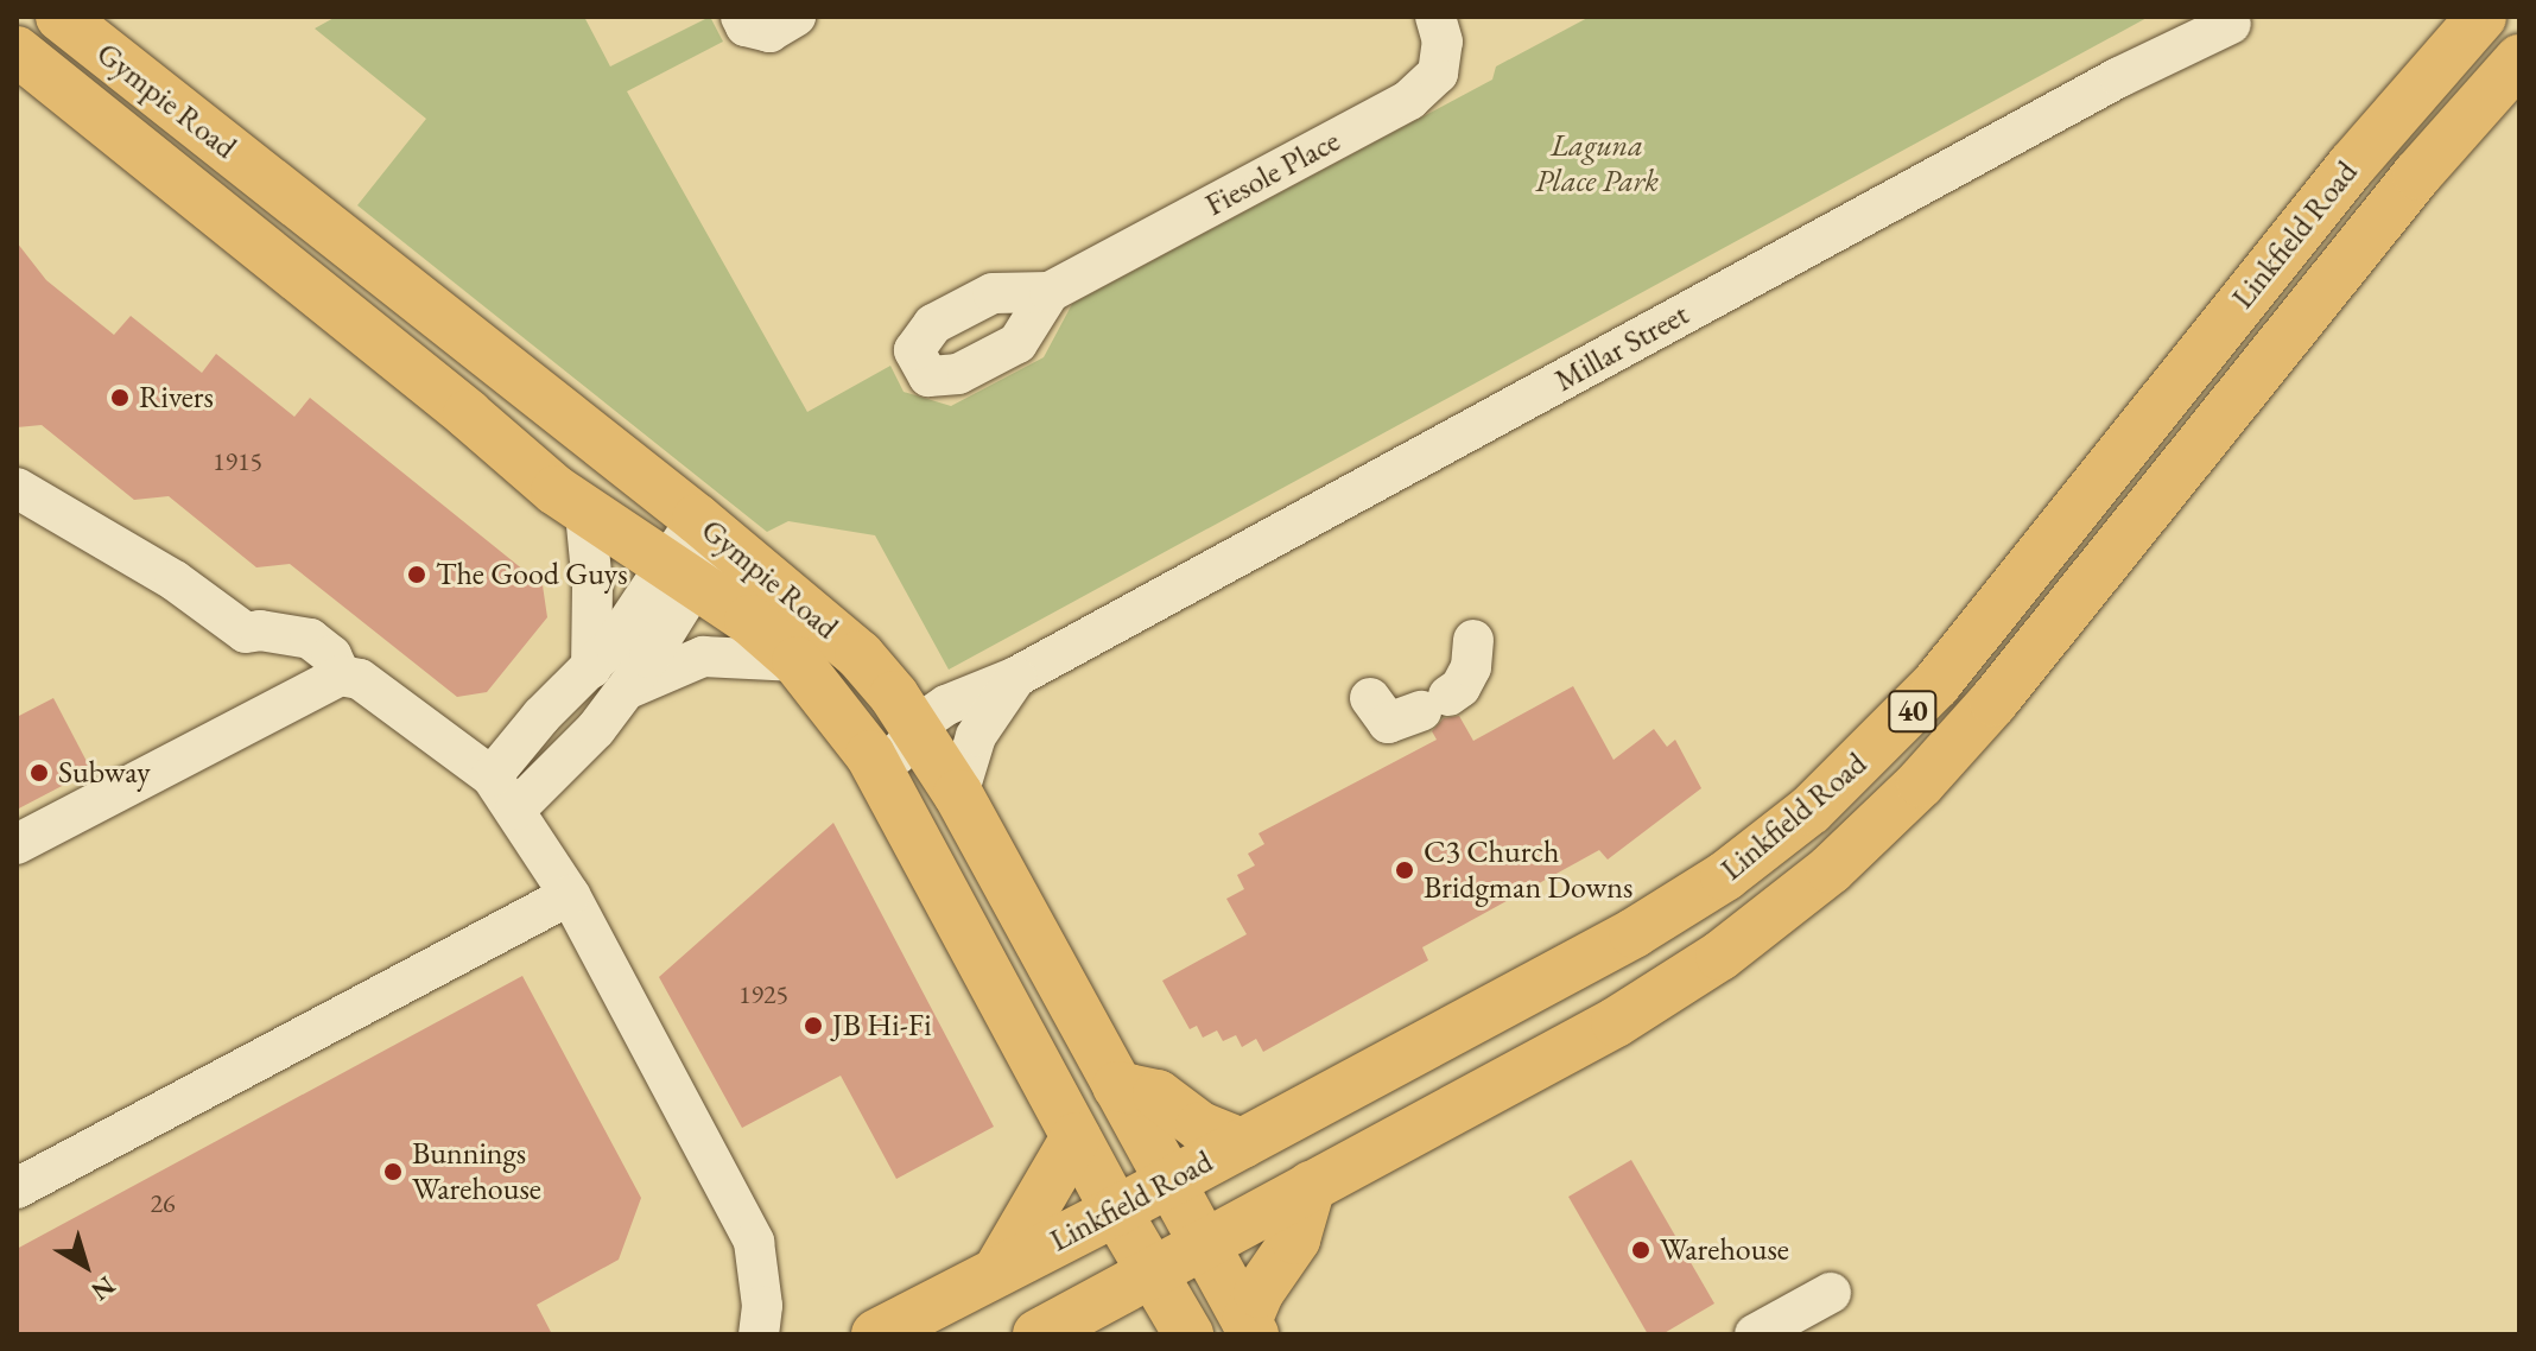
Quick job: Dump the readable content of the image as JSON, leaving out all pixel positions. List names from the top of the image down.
{
  "streets": {
    "main road": ["Gympie Road", "Linkfield Road", "40"],
    "street": ["Fiesole Place", "Millar Street"]
  },
  "crossings": [
    ["Gympie Road", "Linkfield Road"],
    ["Gympie Road", "Millar Street"]
  ],
  "parks": ["Laguna Place Park"],
  "places": [
    "Rivers",
    "The Good Guys",
    "Subway",
    "C3 Church Bridgman Downs",
    "JB Hi-Fi",
    "Bunnings Warehouse",
    "Warehouse"
  ],
  "house_numbers": ["1915", "1925", "26"],
  "north": "bottom right"
}
